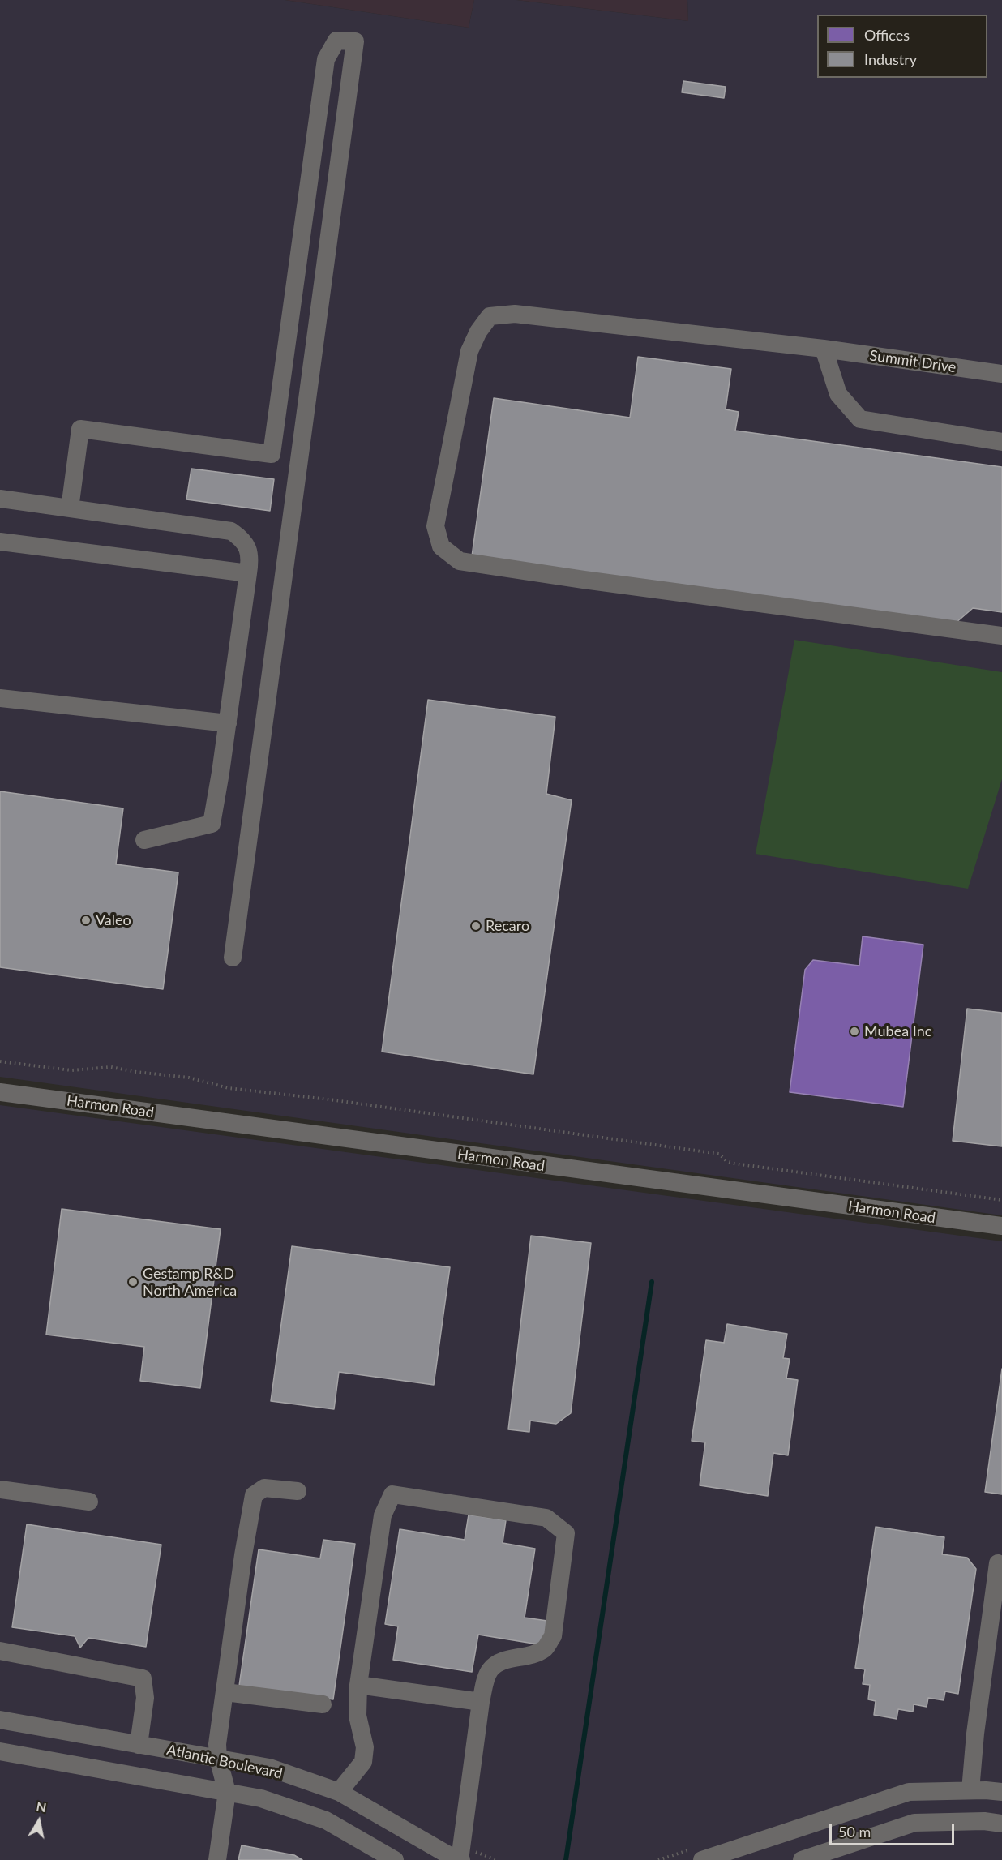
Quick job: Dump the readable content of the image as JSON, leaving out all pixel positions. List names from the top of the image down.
{
  "streets": {
    "street": ["Summit Drive", "Harmon Road", "Atlantic Boulevard"]
  },
  "places": [
    "Valeo",
    "Recaro",
    "Mubea Inc",
    "Gestamp R&D North America"
  ],
  "legend": ["Offices", "Industry"],
  "scale_bar": "50 m",
  "north": "top"
}
